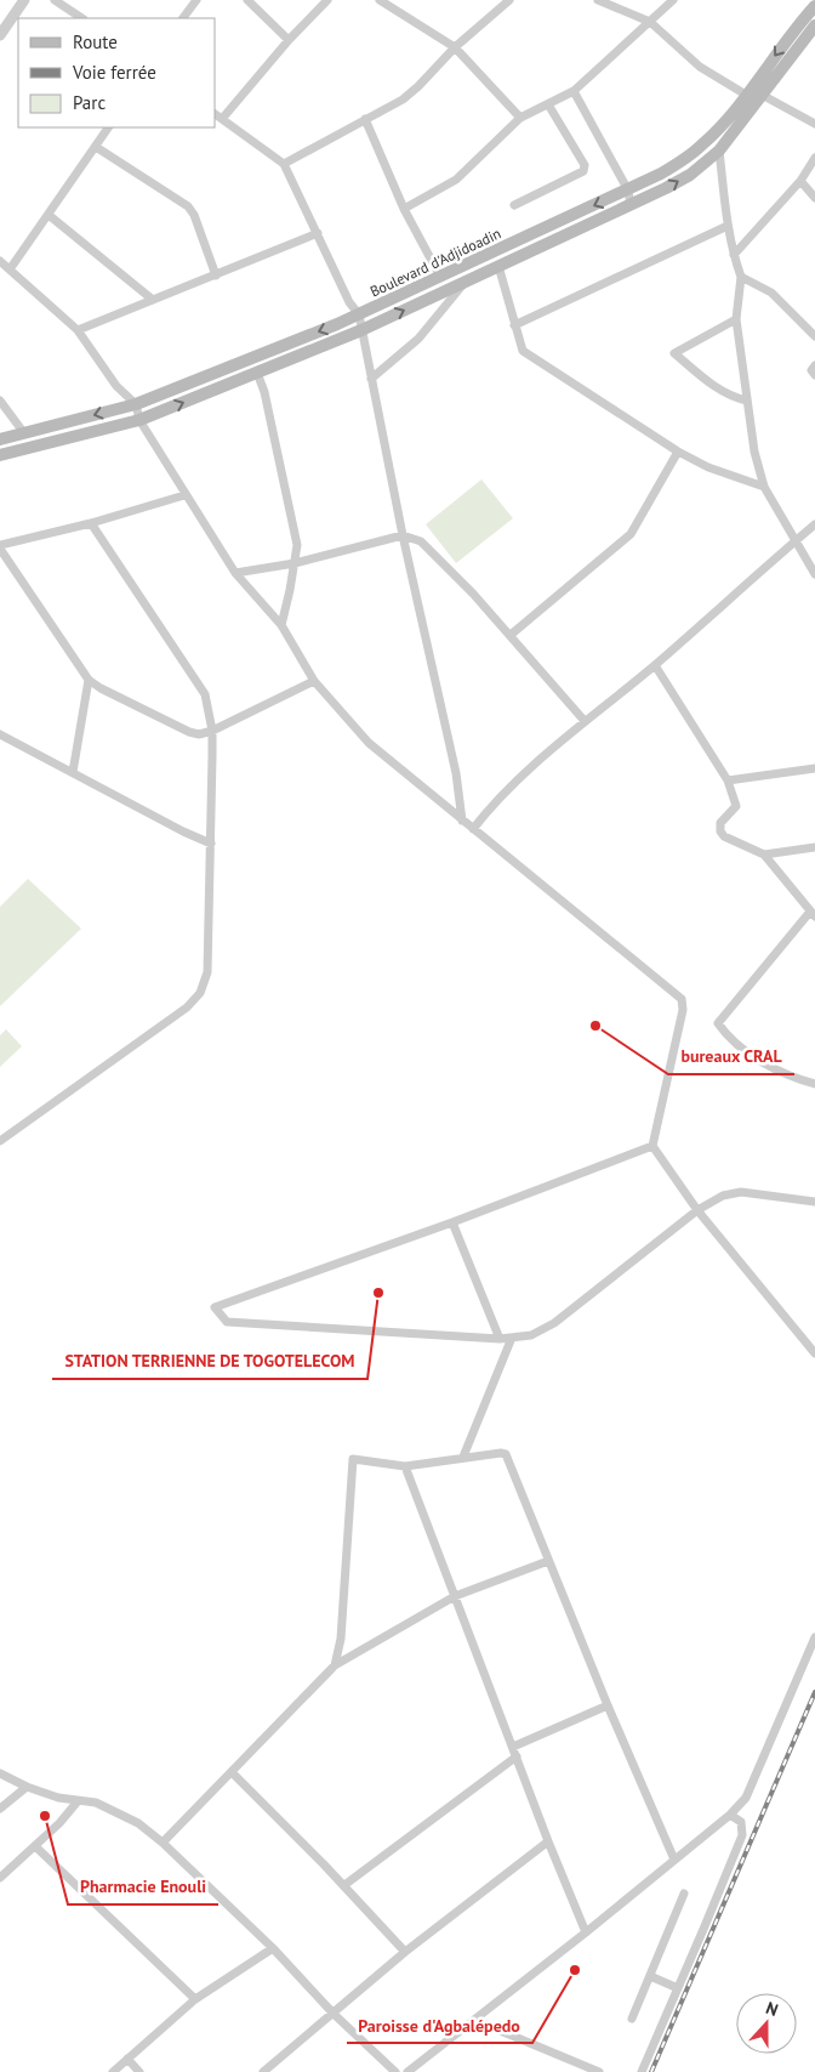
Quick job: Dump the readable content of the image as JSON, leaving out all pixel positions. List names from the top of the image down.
{
  "streets": {
    "main road": ["Boulevard d'Adjidoadin"]
  },
  "places": [
    "bureaux CRAL",
    "STATION TERRIENNE DE TOGOTELECOM",
    "Pharmacie Enouli",
    "Paroisse d'Agbalépedo"
  ],
  "legend": ["Route", "Voie ferrée", "Parc"],
  "north": "top"
}
